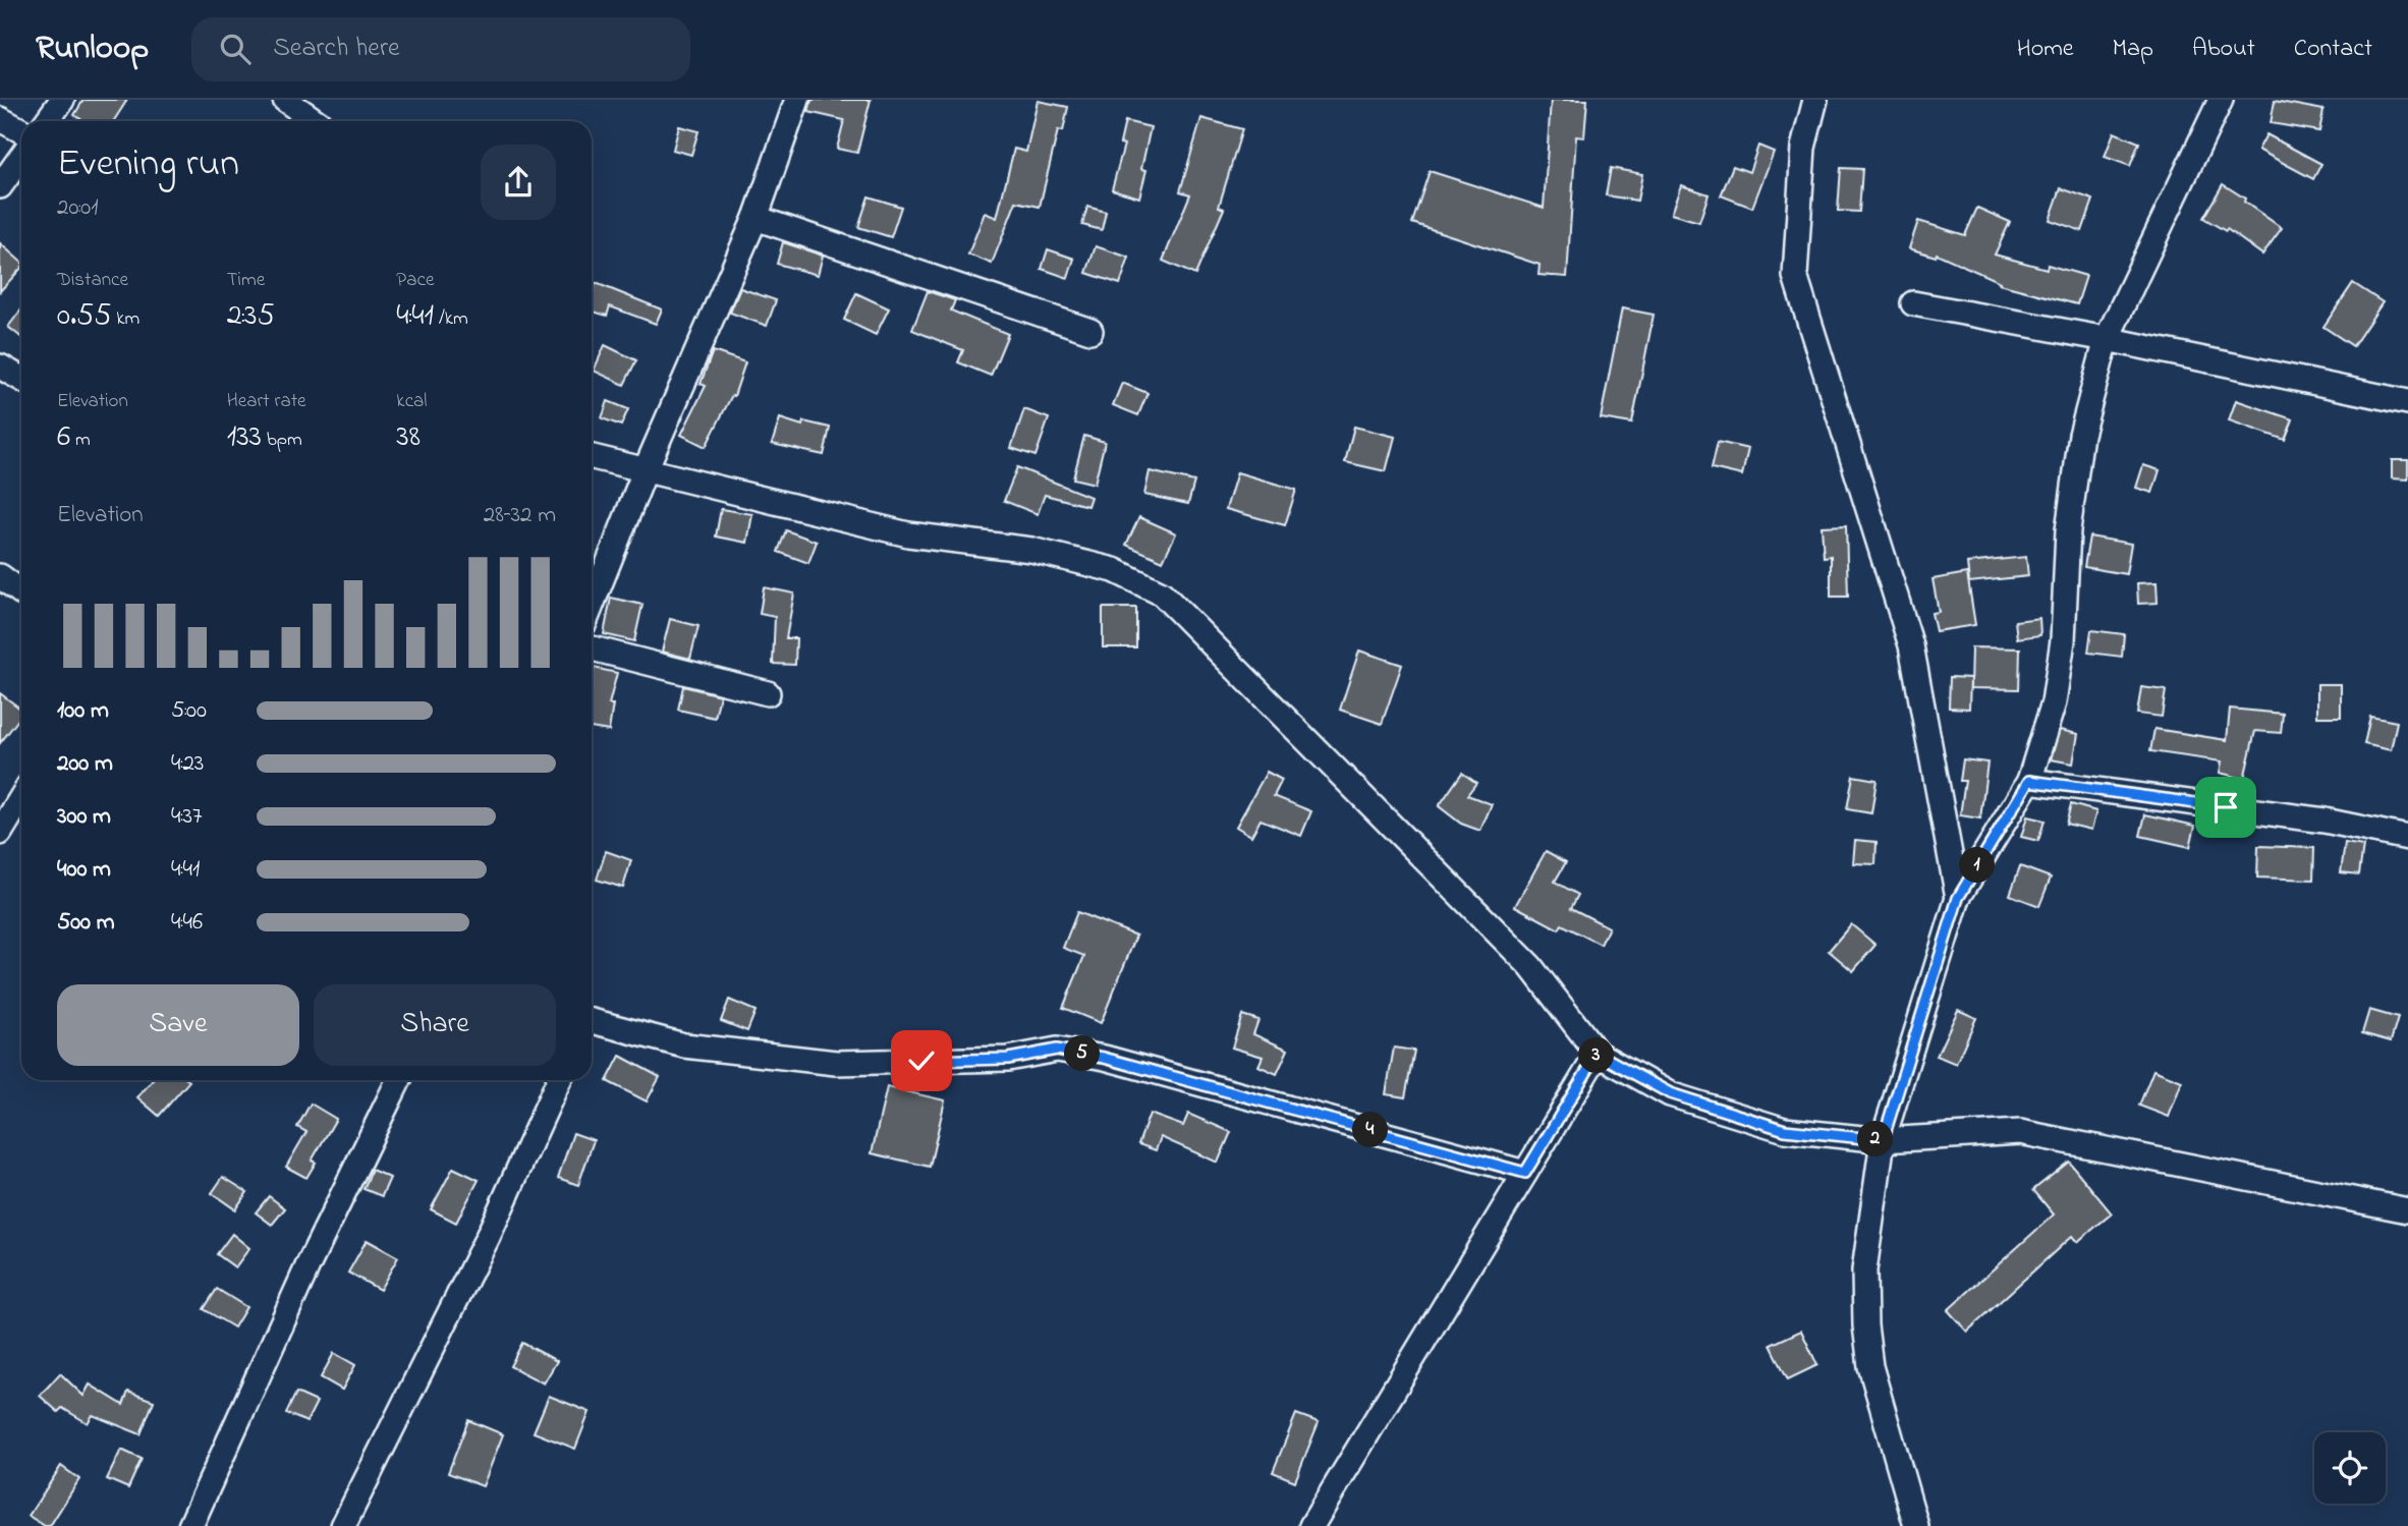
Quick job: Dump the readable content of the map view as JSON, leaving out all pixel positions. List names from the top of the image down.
{
  "page": {
    "header": "Runloop",
    "search": "Search here",
    "nav": [
      "Home",
      "Map",
      "About",
      "Contact"
    ],
    "heading": ["Evening run", "20:01"],
    "stats": [
      ["Distance", "0.55 km"],
      ["Time", "2:35"],
      ["Pace", "4:41 /km"],
      ["Elevation", "6 m"],
      ["Heart rate", "133 bpm"],
      ["kcal", "38"]
    ],
    "chart": ["Elevation", "28–32 m"],
    "list": [
      {
        "name": "100 m",
        "note": "5:00"
      },
      {
        "name": "200 m",
        "note": "4:23"
      },
      {
        "name": "300 m",
        "note": "4:37"
      },
      {
        "name": "400 m",
        "note": "4:41"
      },
      {
        "name": "500 m",
        "note": "4:46"
      }
    ],
    "pins": [
      "1",
      "5",
      "3",
      "4",
      "2"
    ],
    "buttons": ["Save", "Share"]
  }
}
